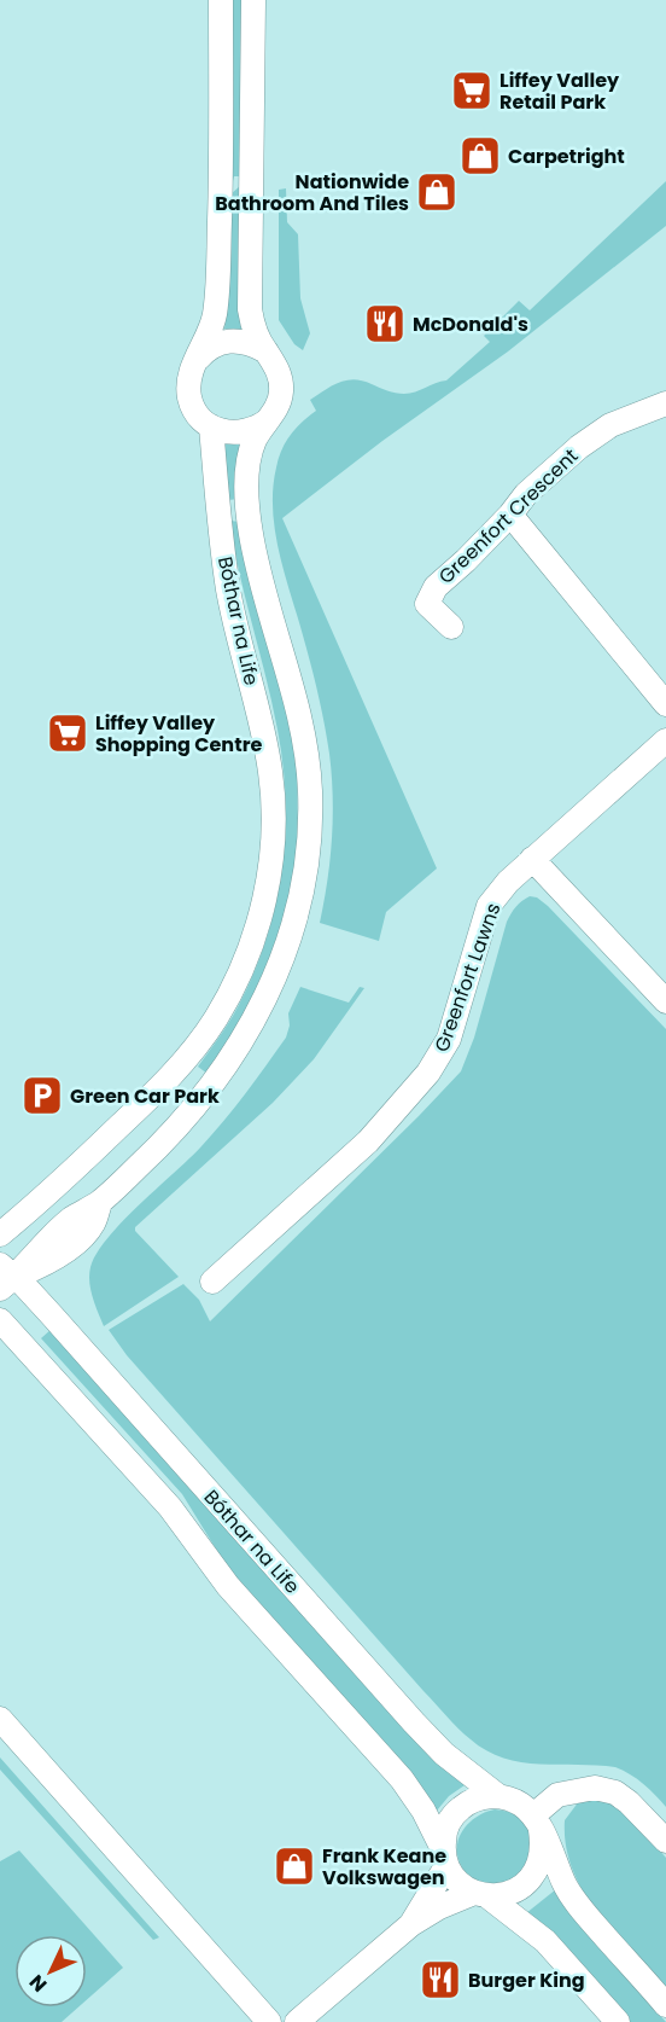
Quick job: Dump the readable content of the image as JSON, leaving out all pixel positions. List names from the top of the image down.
{
  "streets": {
    "street": ["Greenfort Crescent", "Bóthar na Life", "Greenfort Lawns"]
  },
  "places": {
    "supermarket": ["Liffey Valley Retail Park", "Liffey Valley Shopping Centre"],
    "shop": ["Carpetright", "Nationwide Bathroom And Tiles", "Frank Keane Volkswagen"],
    "restaurant": ["McDonald's", "Burger King"],
    "parking": ["Green Car Park"]
  },
  "north": "bottom left"
}
